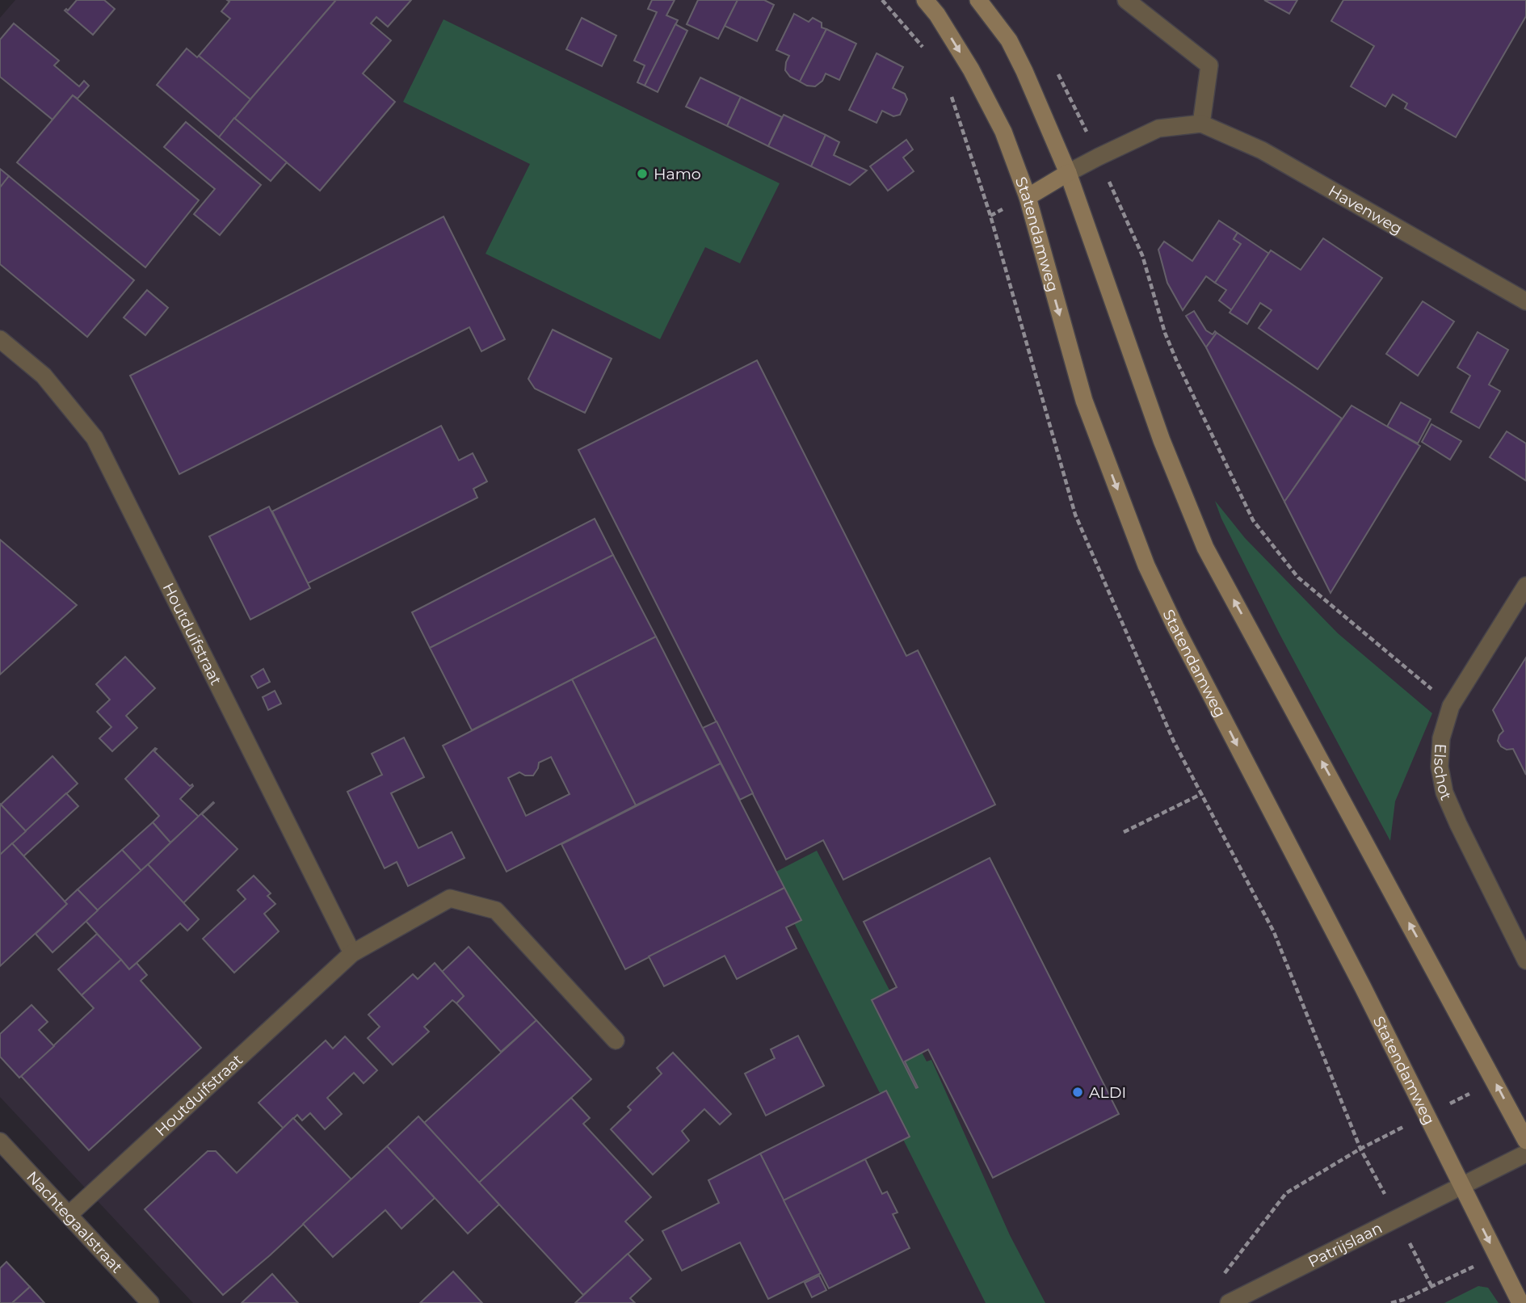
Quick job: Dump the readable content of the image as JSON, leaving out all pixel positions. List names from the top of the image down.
{
  "streets": {
    "street": [
      "Havenweg",
      "Statendamweg",
      "Houtduifstraat",
      "Elschot",
      "Nachtegaalstraat",
      "Patrijslaan"
    ]
  },
  "crossings": [
    ["Statendamweg", "Patrijslaan"],
    ["Houtduifstraat", "Nachtegaalstraat"]
  ],
  "places": ["Hamo", "ALDI"]
}
